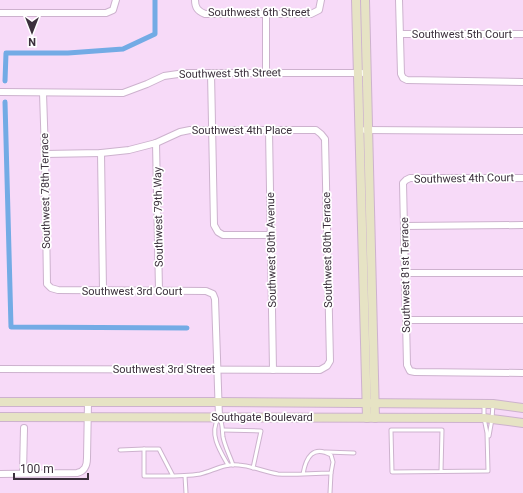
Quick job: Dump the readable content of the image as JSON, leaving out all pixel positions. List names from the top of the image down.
{
  "streets": {
    "main road": ["Southgate Boulevard"],
    "street": [
      "Southwest 6th Street",
      "Southwest 5th Court",
      "Southwest 5th Street",
      "Southwest 4th Place",
      "Southwest 4th Court",
      "Southwest 78th Terrace",
      "Southwest 79th Way",
      "Southwest 80th Avenue",
      "Southwest 80th Terrace",
      "Southwest 81st Terrace",
      "Southwest 3rd Court",
      "Southwest 3rd Street"
    ]
  },
  "crossings": [
    ["Southwest 5th Street", "Southwest 78th Terrace"],
    ["Southwest 4th Place", "Southwest 78th Terrace"],
    ["Southwest 4th Place", "Southwest 79th Way"],
    ["Southwest 4th Place", "Southwest 80th Avenue"],
    ["Southwest 4th Place", "Southwest 80th Terrace"],
    ["Southwest 4th Court", "Southwest 81st Terrace"],
    ["Southwest 78th Terrace", "Southwest 3rd Court"],
    ["Southwest 79th Way", "Southwest 3rd Court"],
    ["Southwest 80th Avenue", "Southwest 3rd Street"],
    ["Southwest 80th Terrace", "Southwest 3rd Street"],
    ["Southwest 3rd Court", "Southwest 3rd Street"]
  ],
  "scale_bar": "100 m",
  "north": "bottom"
}
